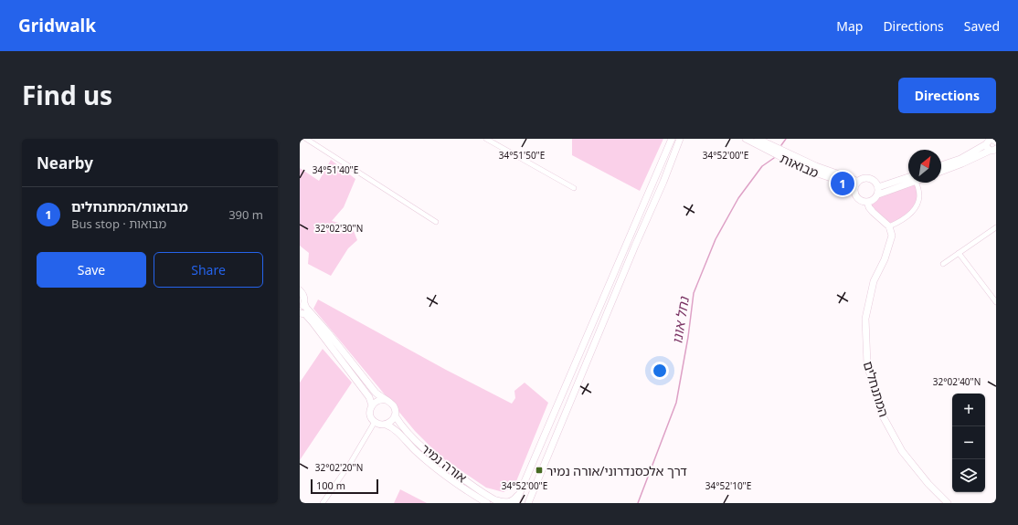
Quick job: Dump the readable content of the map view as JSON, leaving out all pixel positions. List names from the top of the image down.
{
  "streets": {
    "street": ["מבואות", "המתנחלים", "אורה נמיר"]
  },
  "water": ["נחל אונו"],
  "places": {
    "transit": ["דרך אלכסנדרוני/אורה נמיר"]
  },
  "scale_bar": "100 m",
  "north": "top right",
  "page": {
    "header": "Gridwalk",
    "nav": ["Map", "Directions", "Saved"],
    "title": "Find us",
    "buttons": [
      "Directions",
      ["Save", "Share"]
    ],
    "heading": "Nearby",
    "pins": "1",
    "list": [
      {
        "mark": "1",
        "name": "מבואות/המתנחלים",
        "note": "Bus stop · מבואות",
        "value": "390 m"
      }
    ],
    "map_buttons": ["+", "−"],
    "scale": "100 m"
  },
  "coordinates": [
    "34°51'50\"E",
    "34°52'00\"E",
    "34°51'40\"E",
    "32°02'30\"N",
    "32°02'40\"N",
    "32°02'20\"N",
    "34°52'10\"E"
  ]
}
